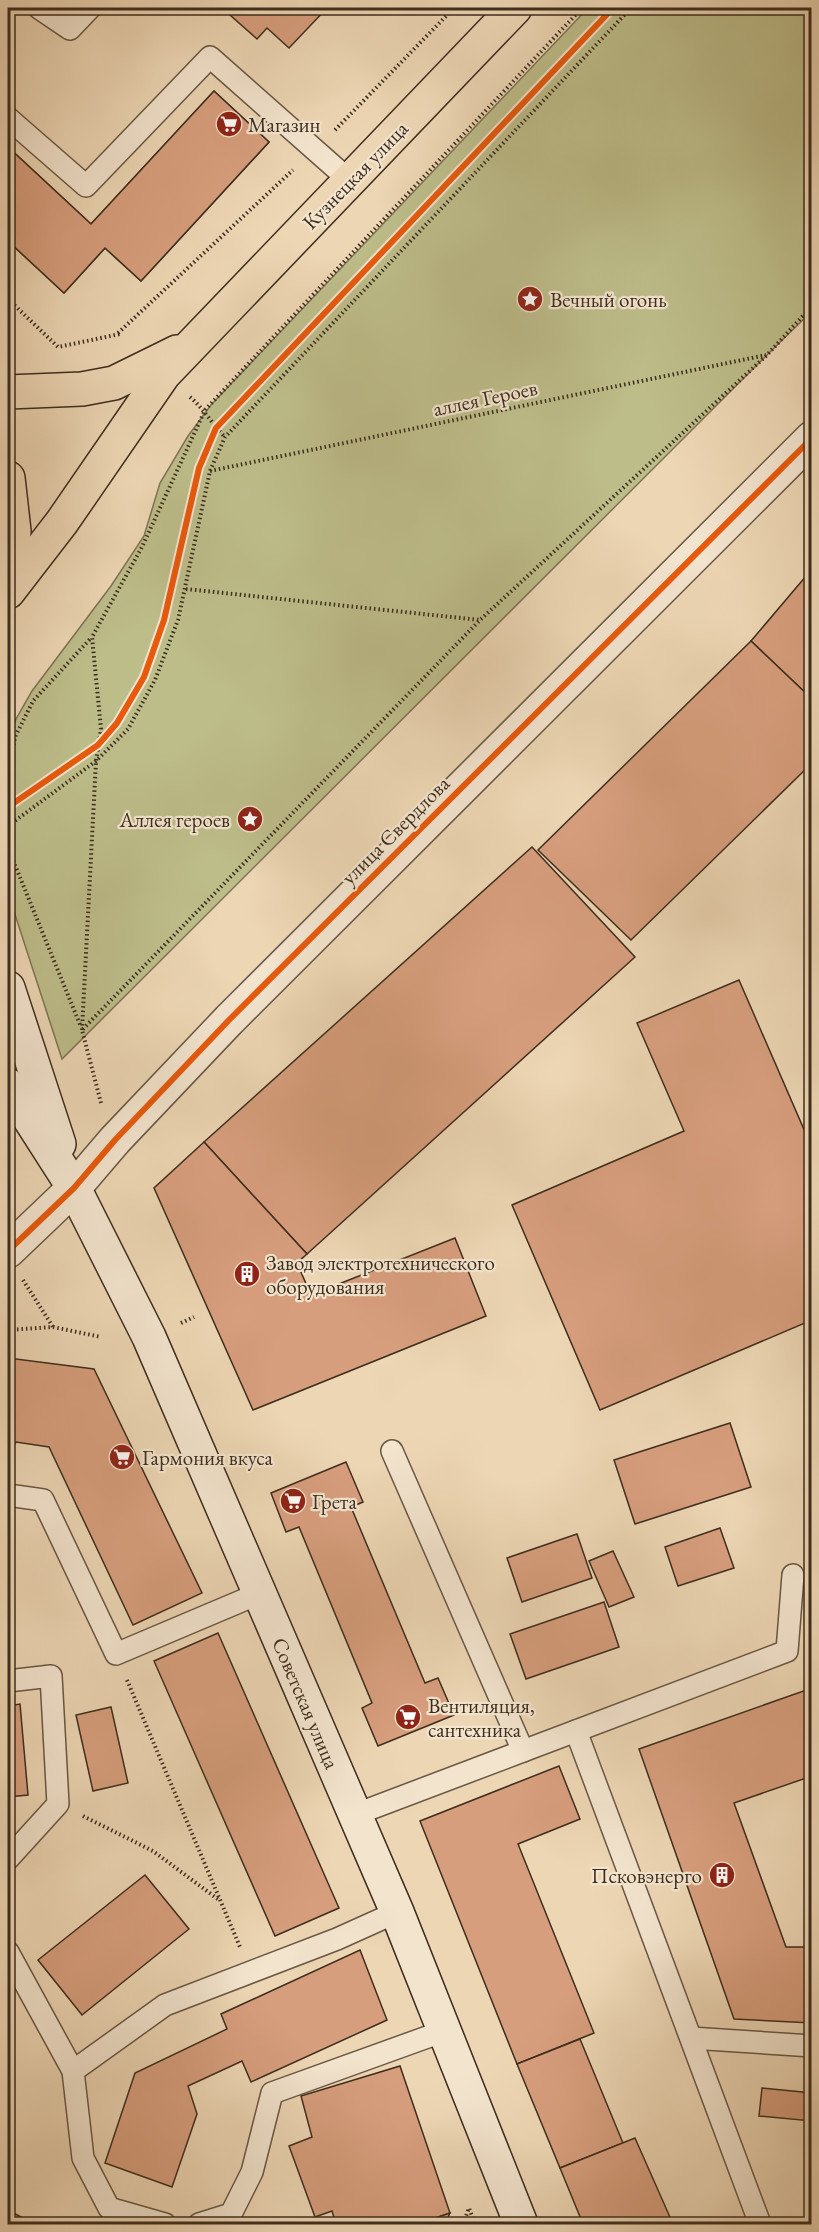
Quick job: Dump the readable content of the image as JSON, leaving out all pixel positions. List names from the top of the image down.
{
  "streets": {
    "main road": ["Кузнецкая улица", "улица Свердлова", "Советская улица"],
    "path": ["аллея Героев"]
  },
  "crossings": [
    ["улица Свердлова", "Советская улица"]
  ],
  "places": {
    "supermarket": [
      "Магазин",
      "Гармония вкуса",
      "Грета",
      "Вентиляция, сантехника"
    ],
    "place": ["Вечный огонь", "Аллея героев"],
    "building": ["Завод электротехнического оборудования", "Псковэнерго"]
  }
}
